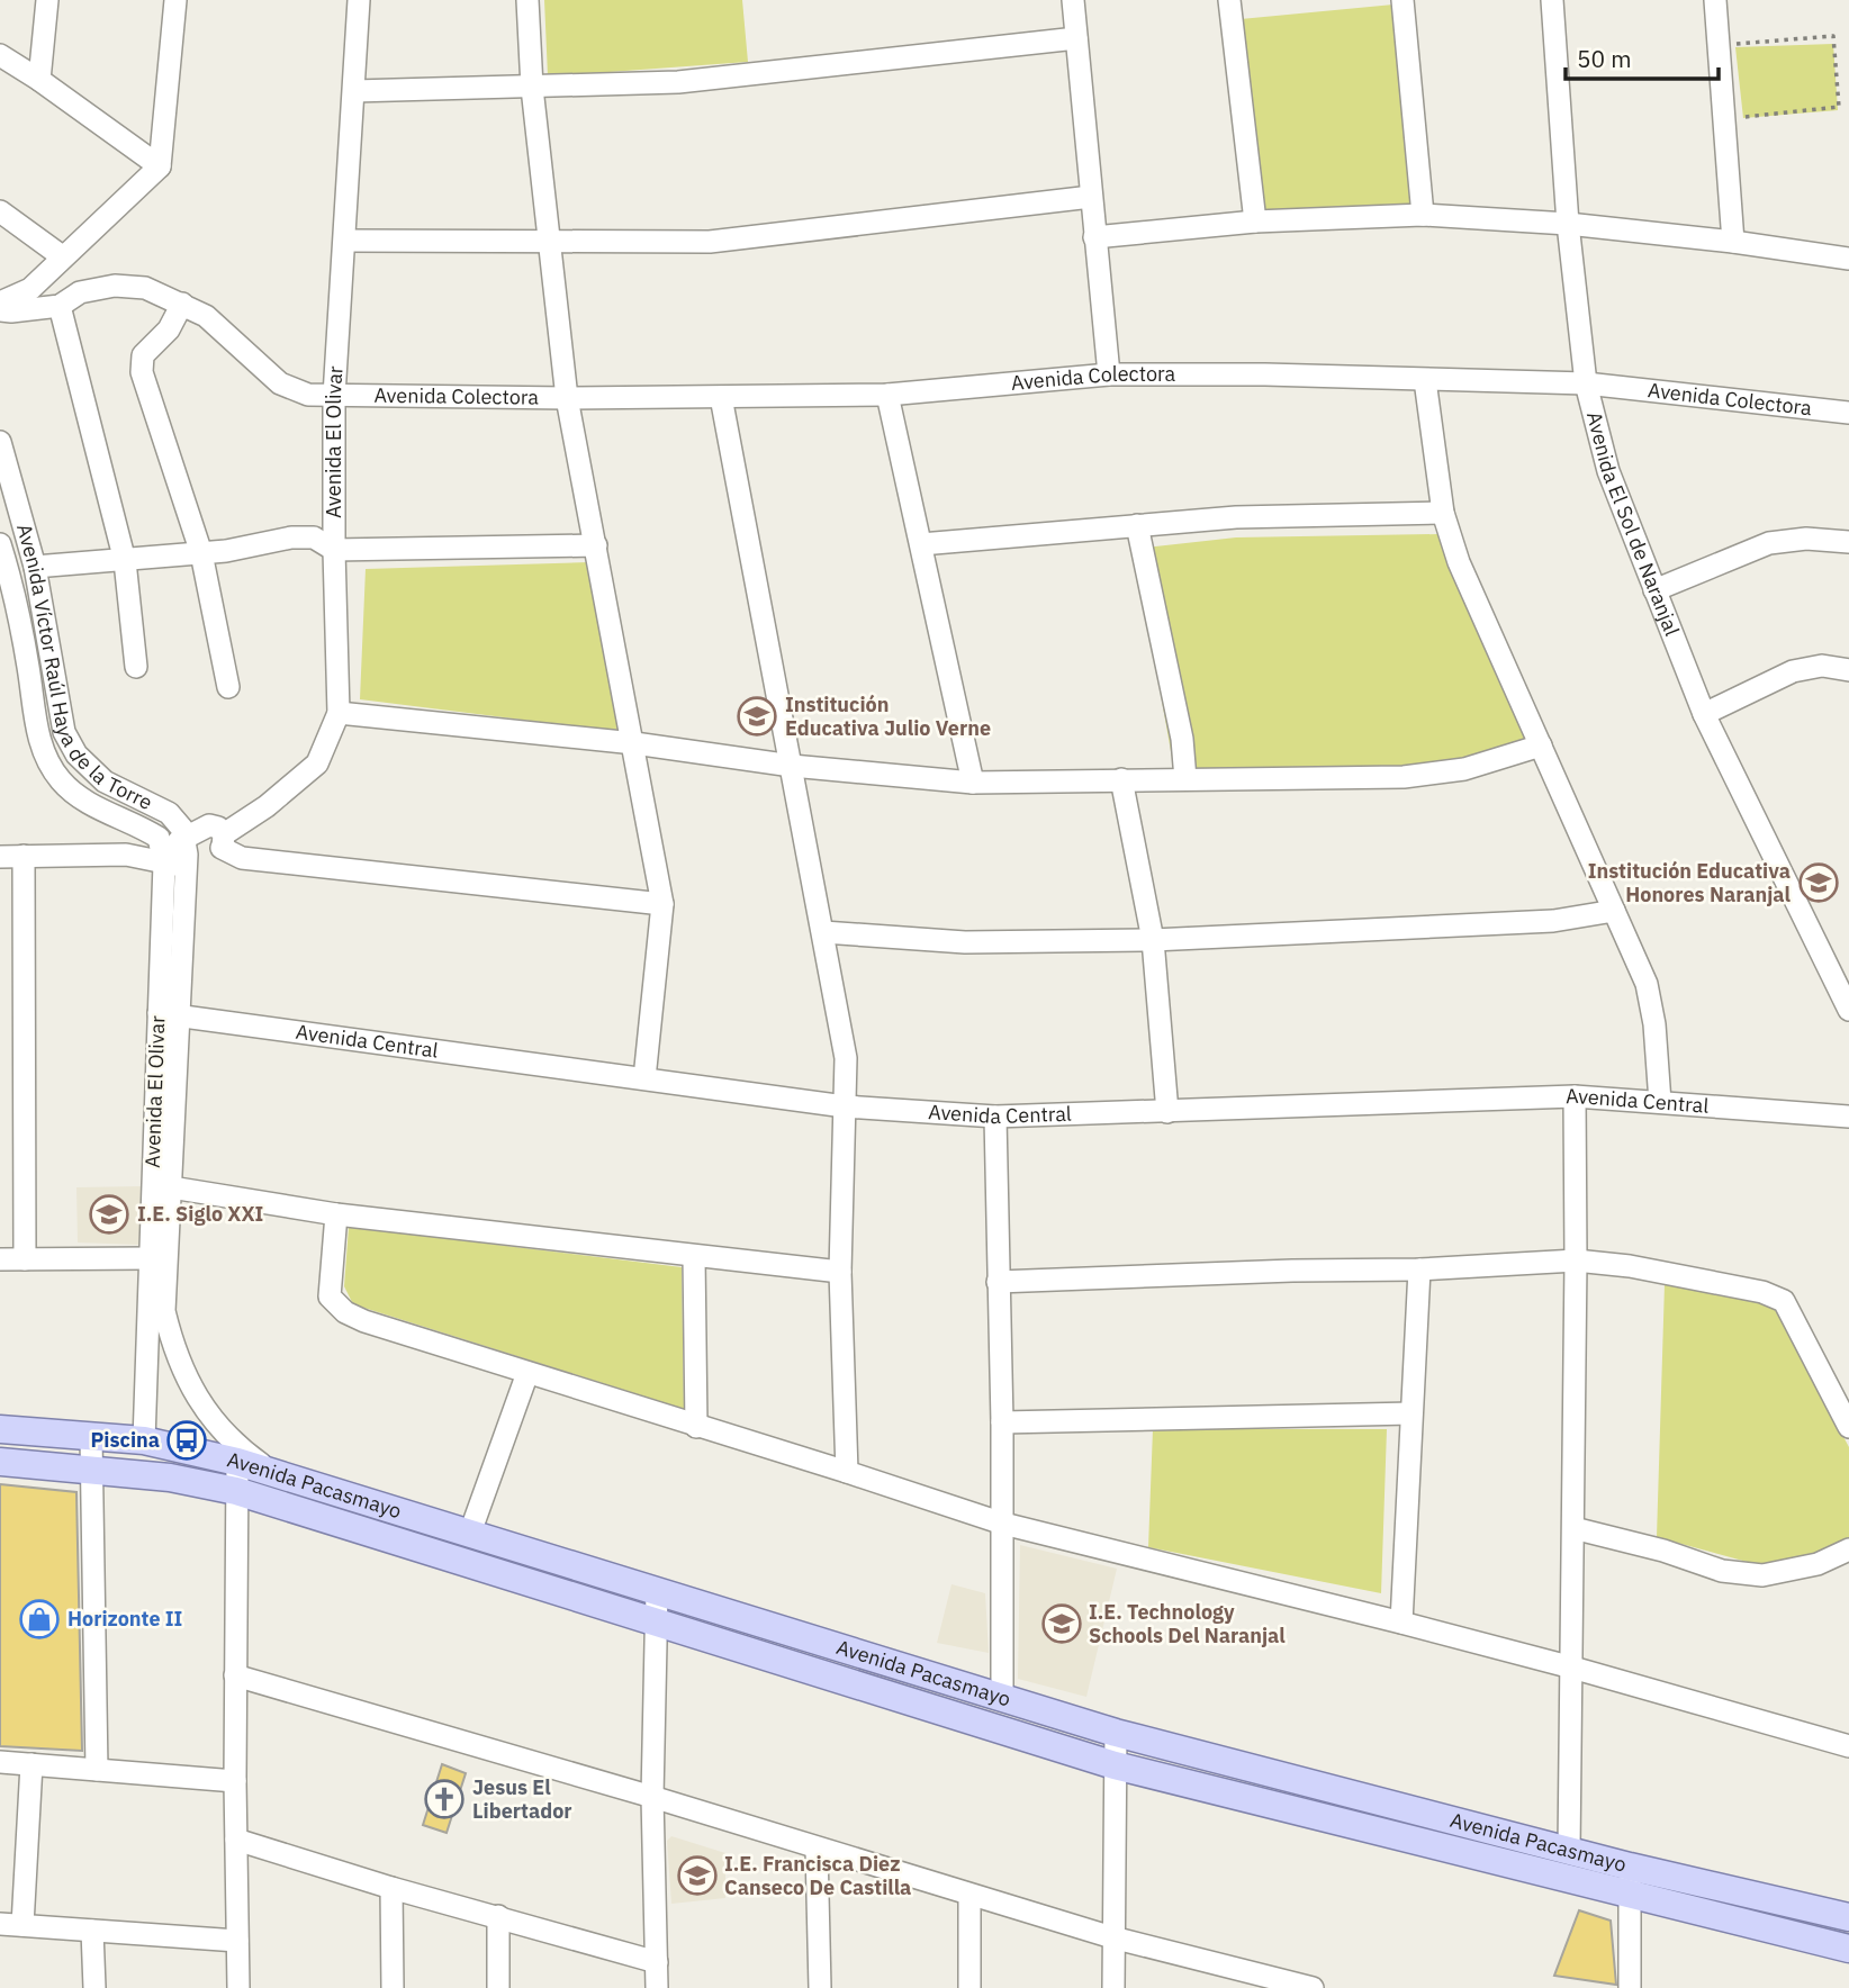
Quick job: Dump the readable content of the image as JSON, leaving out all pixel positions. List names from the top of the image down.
{
  "streets": {
    "main road": ["Avenida Pacasmayo"],
    "street": [
      "Avenida Colectora",
      "Avenida El Olivar",
      "Avenida El Sol de Naranjal",
      "Avenida Víctor Raúl Haya de la Torre",
      "Avenida Central"
    ]
  },
  "crossings": [
    ["Avenida Colectora", "Avenida El Olivar"],
    ["Avenida Colectora", "Avenida El Sol de Naranjal"],
    ["Avenida El Olivar", "Avenida Central"],
    ["Avenida El Olivar", "Avenida Pacasmayo"]
  ],
  "places": {
    "school or university": [
      "Institución Educativa Julio Verne",
      "Institución Educativa Honores Naranjal",
      "I.E. Siglo XXI",
      "I.E. Technology Schools Del Naranjal",
      "I.E. Francisca Diez Canseco De Castilla"
    ],
    "bus stop": ["Piscina"],
    "shop": ["Horizonte II"],
    "church": ["Jesus El Libertador"]
  },
  "scale_bar": "50 m"
}
